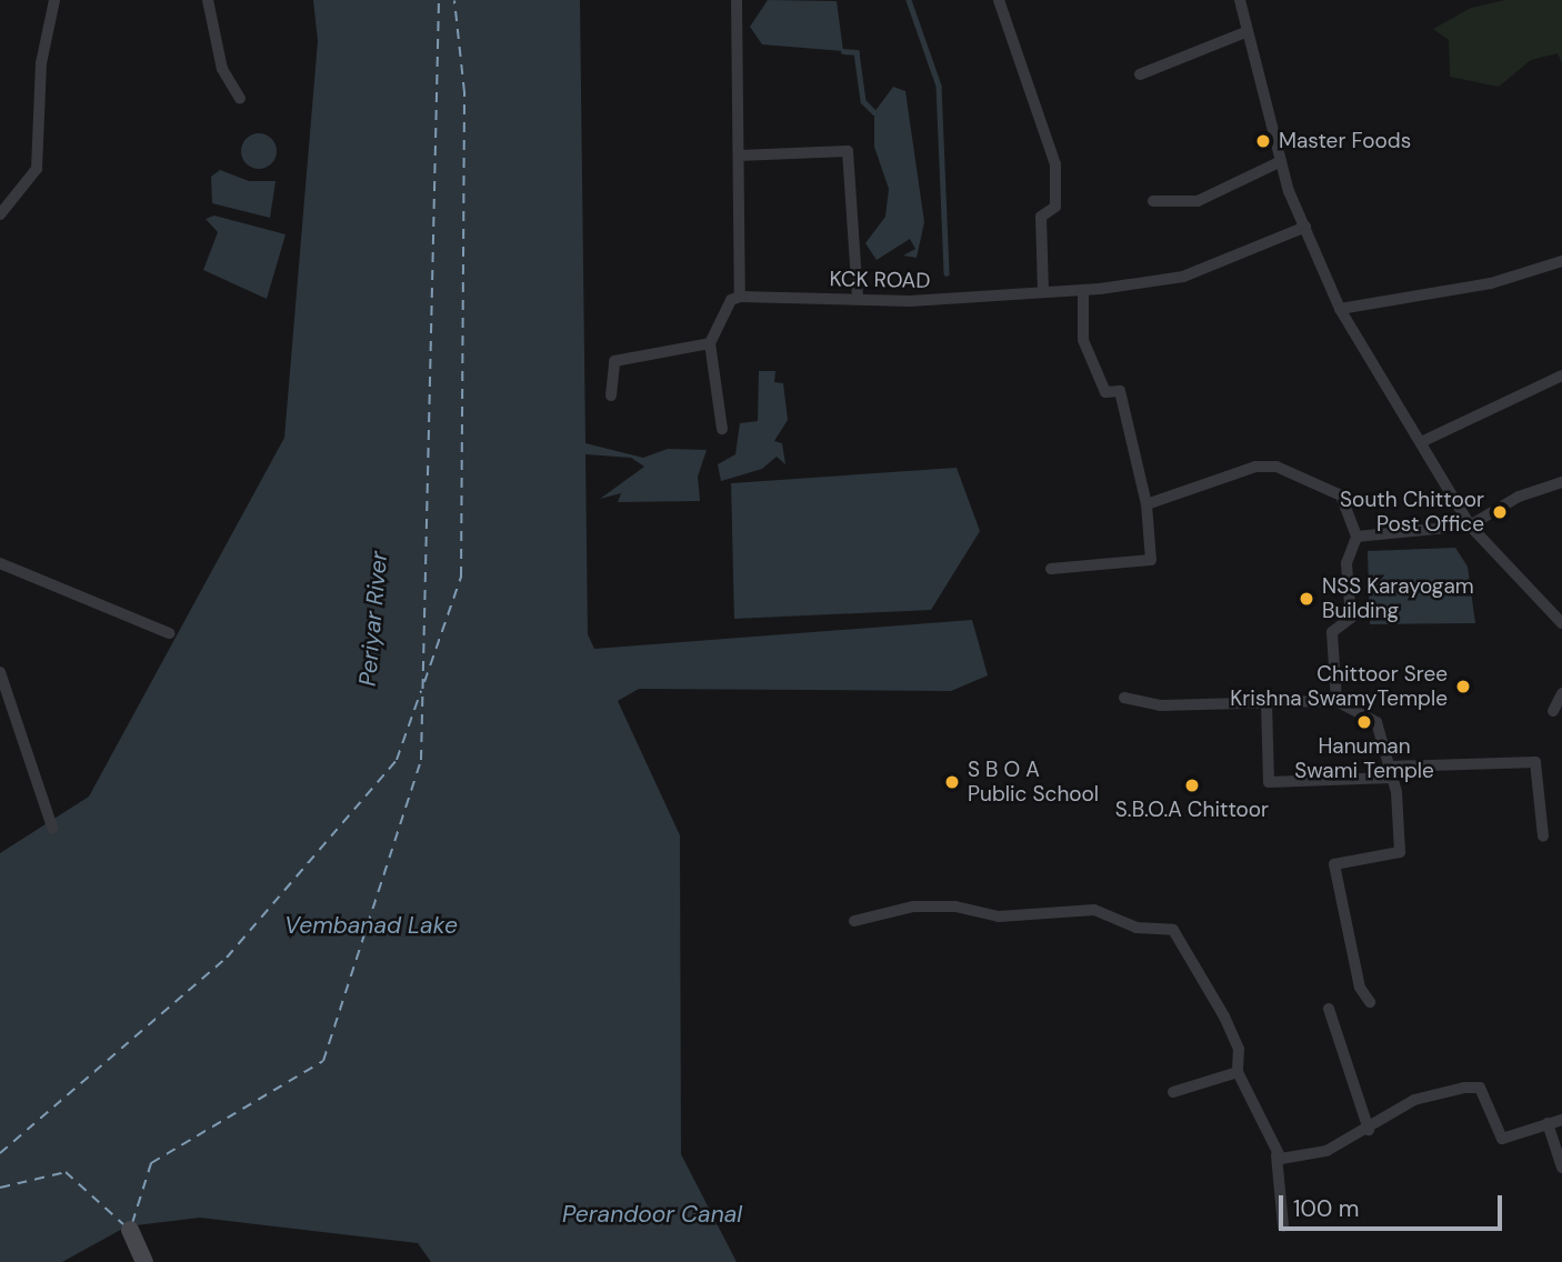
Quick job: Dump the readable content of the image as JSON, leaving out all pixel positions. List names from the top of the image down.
{
  "streets": {
    "street": ["KCK ROAD"]
  },
  "water": ["Periyar River", "Vembanad Lake", "Perandoor Canal"],
  "places": [
    "Master Foods",
    "South Chittoor Post Office",
    "NSS Karayogam Building",
    "Chittoor Sree Krishna SwamyTemple",
    "Hanuman Swami Temple",
    "S B O A Public School",
    "S.B.O.A Chittoor"
  ],
  "scale_bar": "100 m"
}
